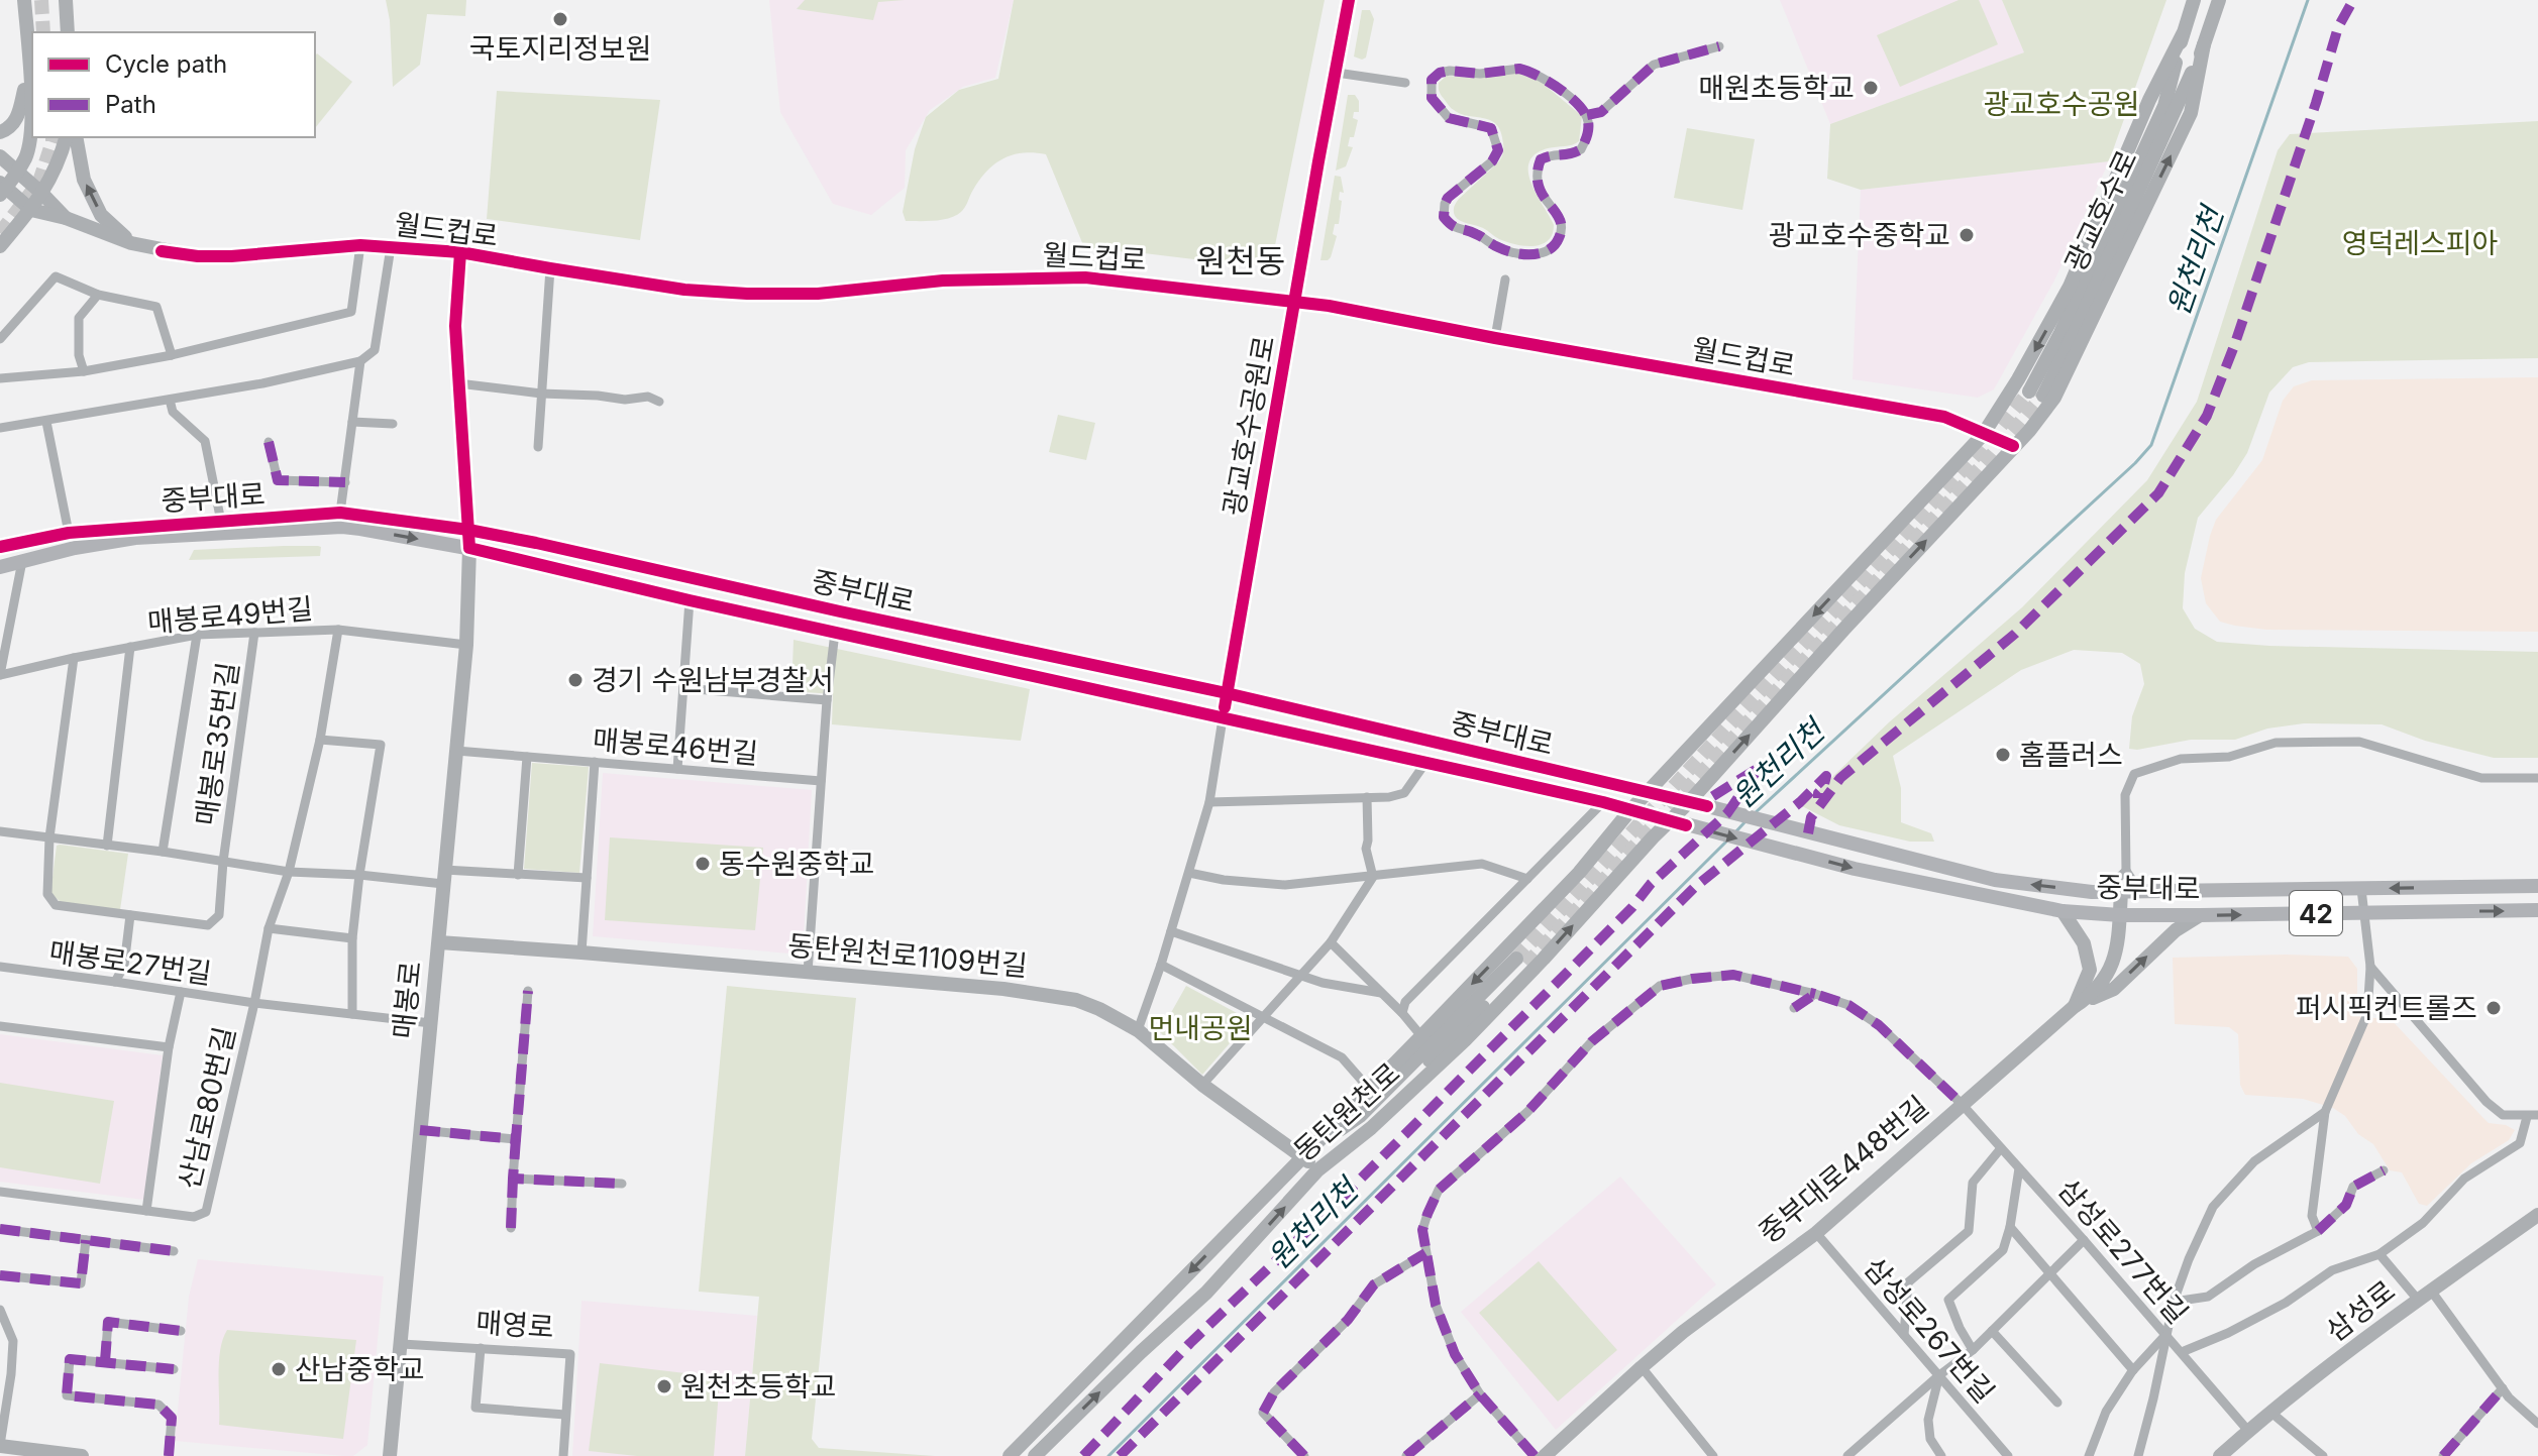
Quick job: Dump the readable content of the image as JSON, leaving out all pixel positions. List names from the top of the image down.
{
  "streets": {
    "main road": ["중부대로", "42"],
    "street": [
      "광교호수로",
      "월드컵로",
      "광교호수공원로",
      "매봉로49번길",
      "매봉로35번길",
      "매봉로46번길",
      "동탄원천로1109번길",
      "매봉로27번길",
      "매봉로",
      "산남로80번길",
      "동탄원천로",
      "중부대로448번길",
      "삼성로277번길",
      "삼성로",
      "매영로",
      "삼성로267번길"
    ]
  },
  "crossings": [
    ["광교호수로", "동탄원천로"],
    ["월드컵로", "광교호수공원로"],
    ["월드컵로", "매봉로"],
    ["월드컵로", "동탄원천로"],
    ["광교호수공원로", "중부대로"],
    ["광교호수공원로", "동탄원천로1109번길"],
    ["중부대로", "매봉로"],
    ["중부대로", "동탄원천로"],
    ["중부대로", "중부대로448번길"],
    ["매봉로49번길", "매봉로35번길"],
    ["매봉로49번길", "매봉로"],
    ["매봉로35번길", "매봉로"],
    ["매봉로46번길", "매봉로"],
    ["동탄원천로1109번길", "매봉로"],
    ["동탄원천로1109번길", "동탄원천로"],
    ["매봉로27번길", "매봉로"],
    ["매봉로27번길", "산남로80번길"],
    ["매봉로", "매영로"],
    ["중부대로448번길", "삼성로277번길"],
    ["중부대로448번길", "삼성로267번길"],
    ["삼성로277번길", "삼성로"]
  ],
  "districts": ["원천동"],
  "water": ["원천리천"],
  "parks": ["광교호수공원", "영덕레스피아", "먼내공원"],
  "places": [
    "국토지리정보원",
    "매원초등학교",
    "광교호수중학교",
    "경기 수원남부경찰서",
    "홈플러스",
    "동수원중학교",
    "퍼시픽컨트롤즈",
    "산남중학교",
    "원천초등학교"
  ],
  "legend": ["Cycle path", "Path"]
}
